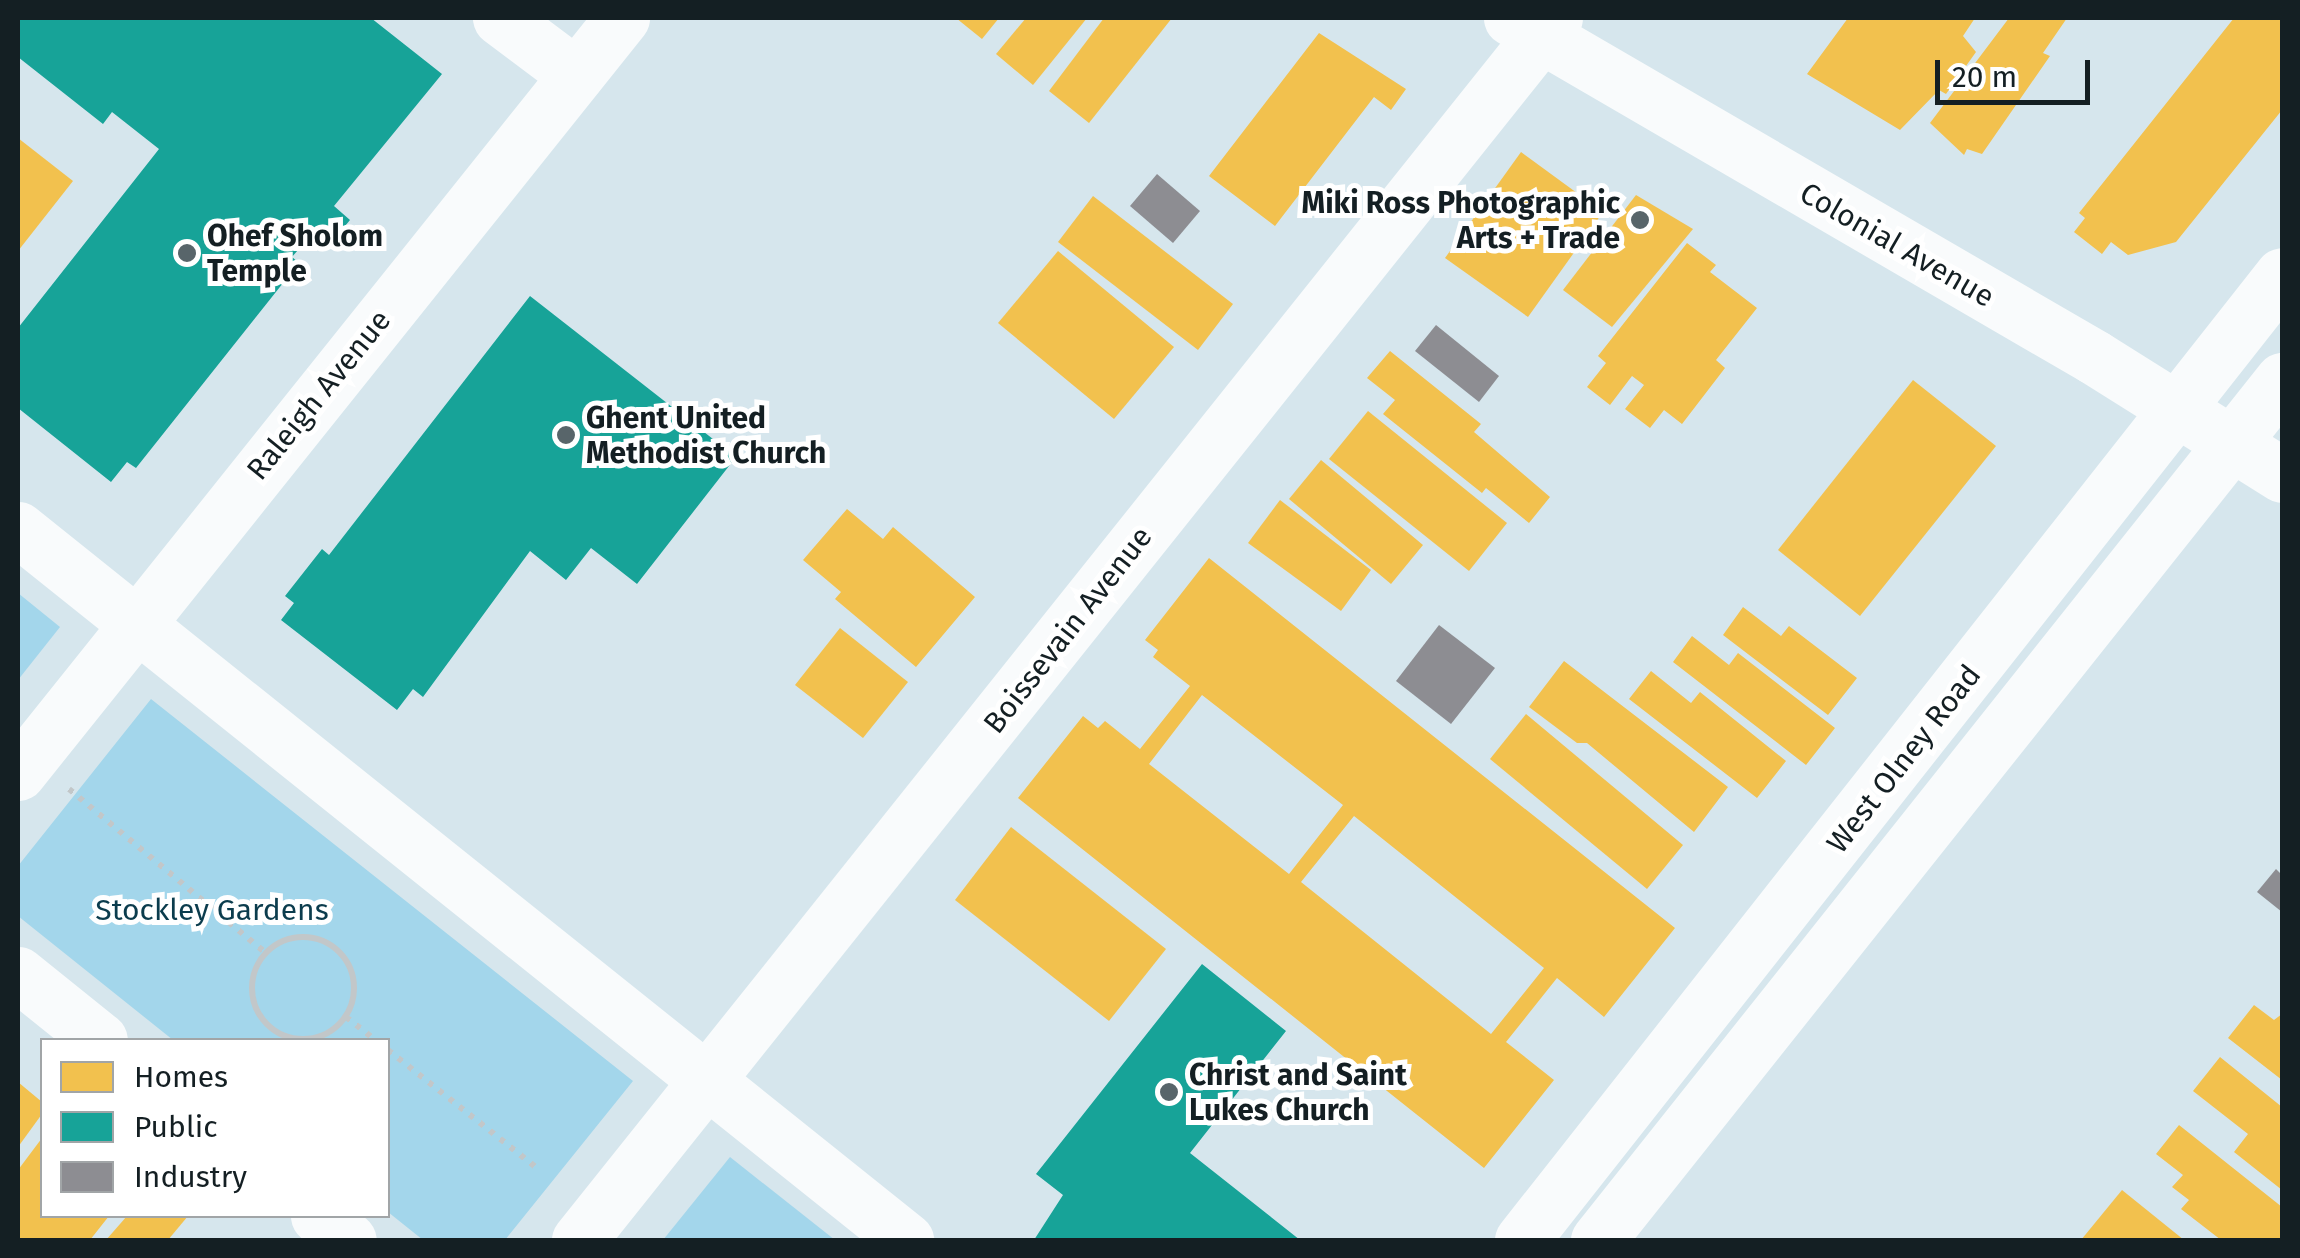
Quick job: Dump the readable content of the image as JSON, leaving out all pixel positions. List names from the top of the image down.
{
  "streets": {
    "street": [
      "Colonial Avenue",
      "Raleigh Avenue",
      "Boissevain Avenue",
      "West Olney Road"
    ]
  },
  "crossings": [
    ["Colonial Avenue", "Boissevain Avenue"],
    ["Colonial Avenue", "West Olney Road"]
  ],
  "parks": ["Stockley Gardens"],
  "places": [
    "Miki Ross Photographic Arts + Trade",
    "Ohef Sholom Temple",
    "Ghent United Methodist Church",
    "Christ and Saint Lukes Church"
  ],
  "legend": ["Homes", "Public", "Industry"],
  "scale_bar": "20 m"
}
